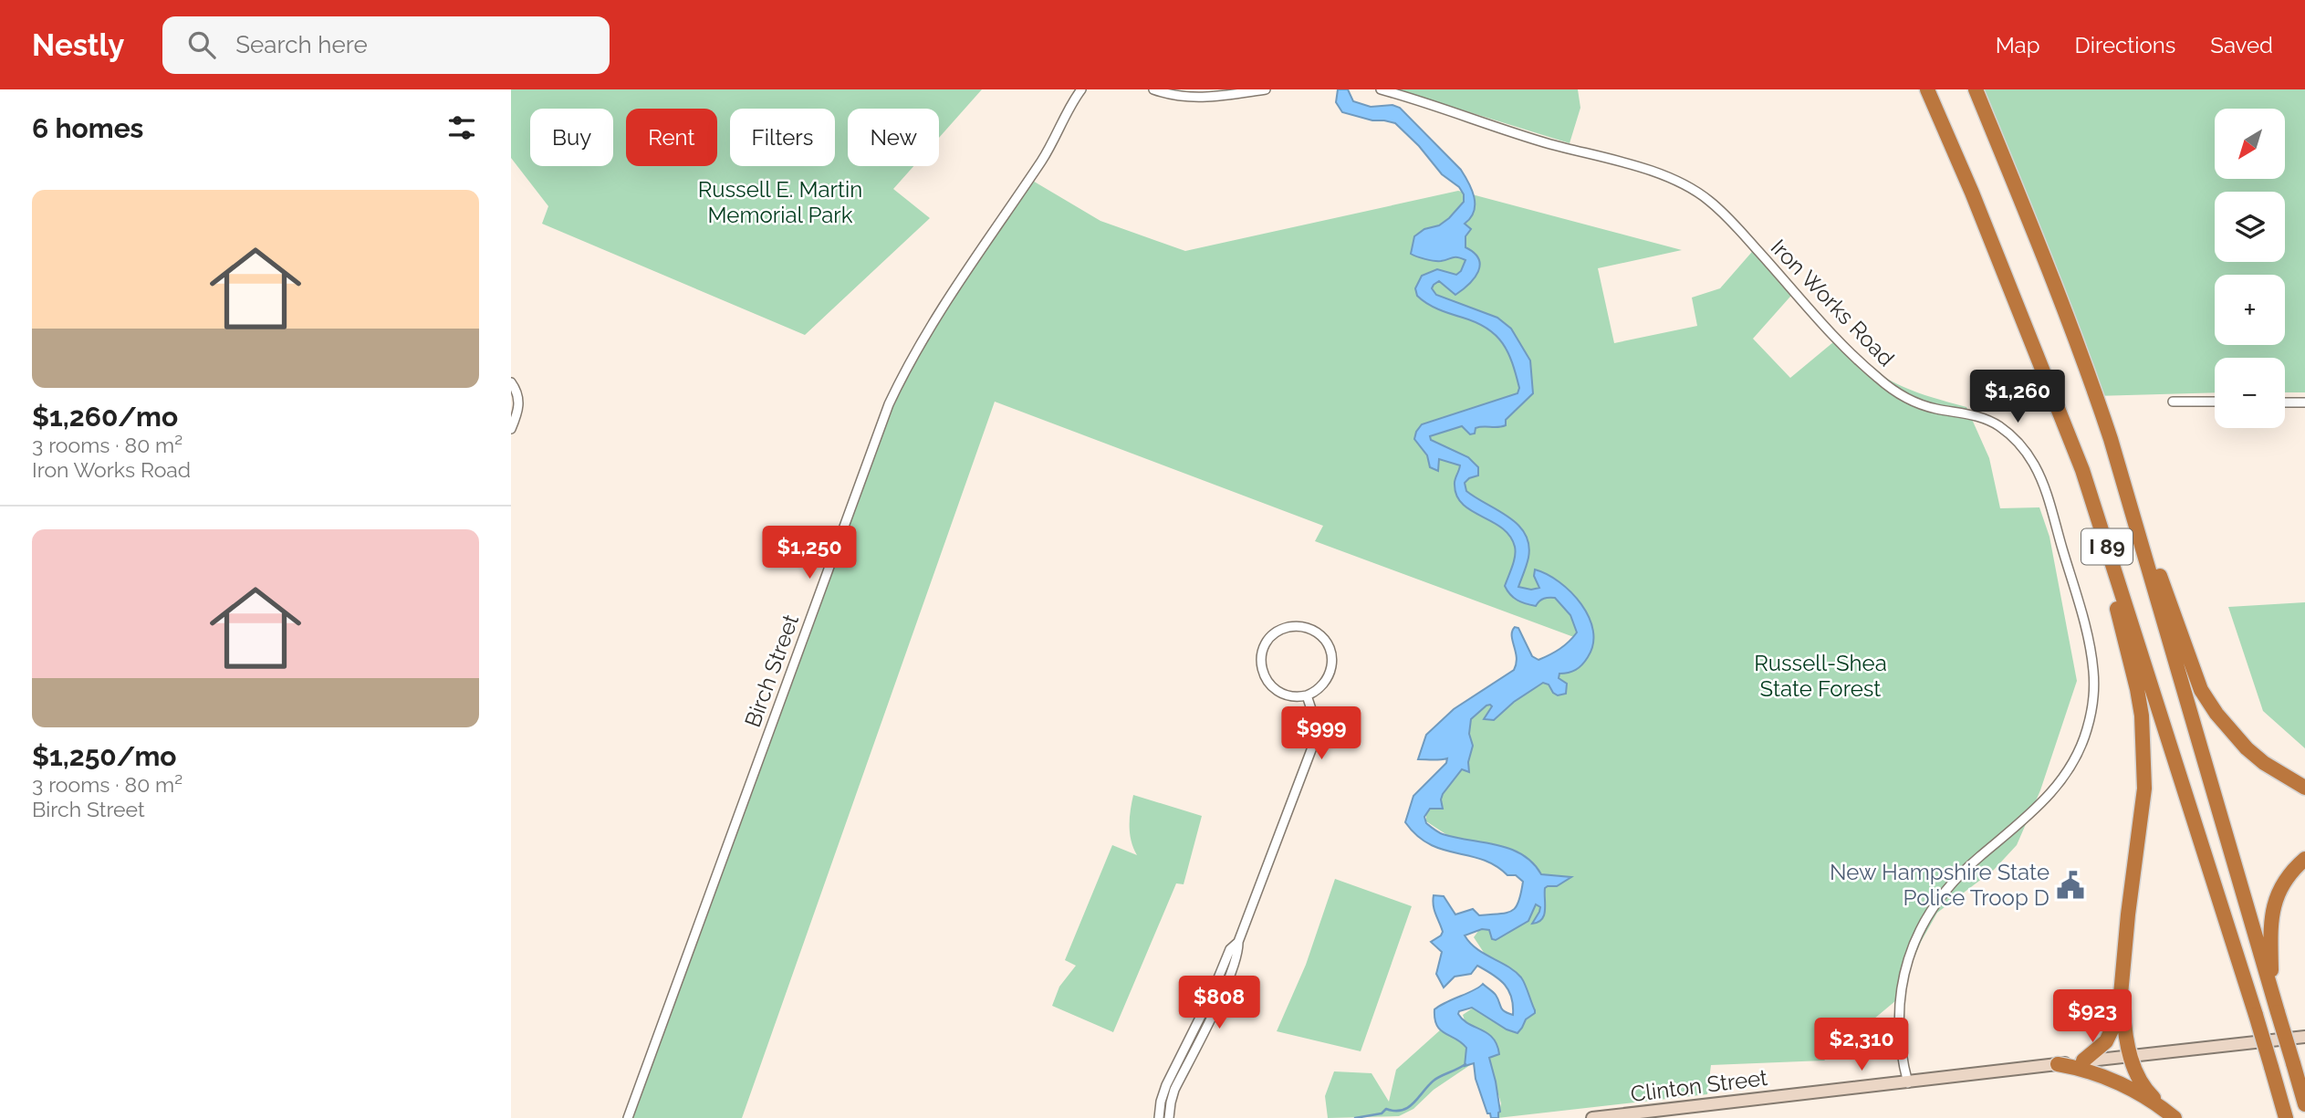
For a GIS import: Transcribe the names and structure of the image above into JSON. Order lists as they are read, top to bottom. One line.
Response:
{"streets":{"highway":["I 89"],"main road":["Clinton Street"],"street":["Iron Works Road","Birch Street"]},"crossings":[["Iron Works Road","Clinton Street"]],"parks":["Russell E. Martin Memorial Park","Russell-Shea State Forest"],"places":{"public building":["New Hampshire State Police Troop D"]},"north":"bottom left","page":{"header":"Nestly","search":"Search here","nav":["Map","Directions","Saved"],"heading":"6 homes","map_buttons":["+","−"],"chip":["Buy","Rent","Filters","New"],"list":[{"name":"$1,260/mo","note":"3 rooms · 80 m² · Iron Works Road"},{"name":"$1,250/mo","note":"3 rooms · 80 m² · Birch Street"}],"price":["$1,260","$1,250","$999","$808","$923","$2,310"]}}
